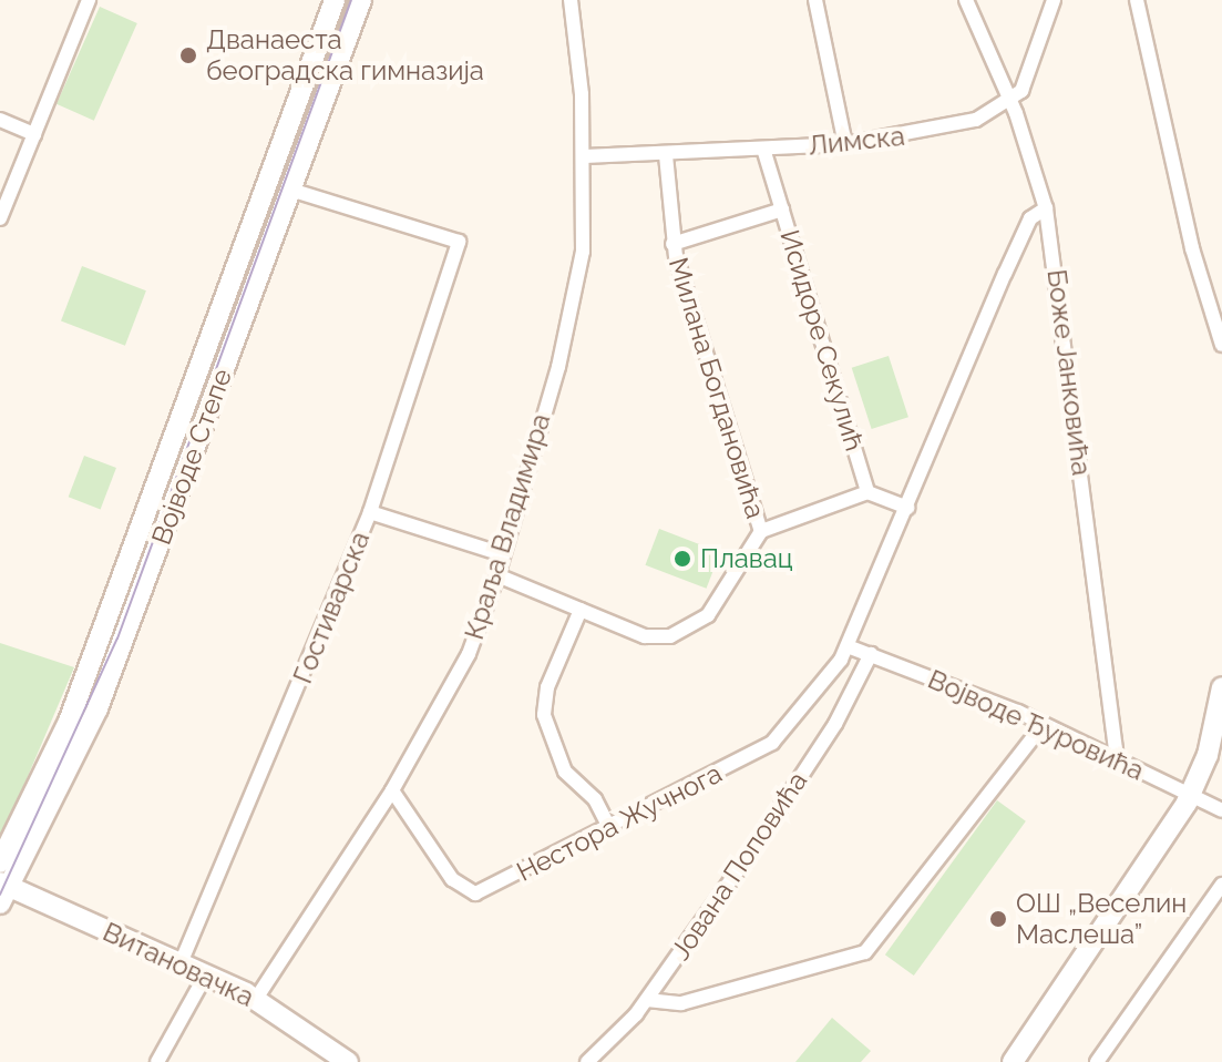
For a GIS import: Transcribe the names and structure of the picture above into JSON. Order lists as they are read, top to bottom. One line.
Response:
{"streets":{"main road":["Војводе Степе","Витановачка"],"street":["Лимска","Исидоре Секулић","Боже Јанковића","Милана Богдановића","Краља Владимира","Гостиварска","Војводе Ђуровића","Нестора Жучнога","Јована Поповића"]},"crossings":[["Лимска","Исидоре Секулић"],["Лимска","Боже Јанковића"],["Лимска","Милана Богдановића"],["Лимска","Краља Владимира"],["Исидоре Секулић","Милана Богдановића"],["Боже Јанковића","Војводе Ђуровића"],["Војводе Степе","Гостиварска"],["Војводе Степе","Витановачка"],["Краља Владимира","Нестора Жучнога"],["Краља Владимира","Витановачка"],["Гостиварска","Витановачка"],["Војводе Ђуровића","Нестора Жучнога"],["Војводе Ђуровића","Јована Поповића"]],"places":["Дванаеста београдска гимназија","Плавац","ОШ „Веселин Маслеша”"]}
